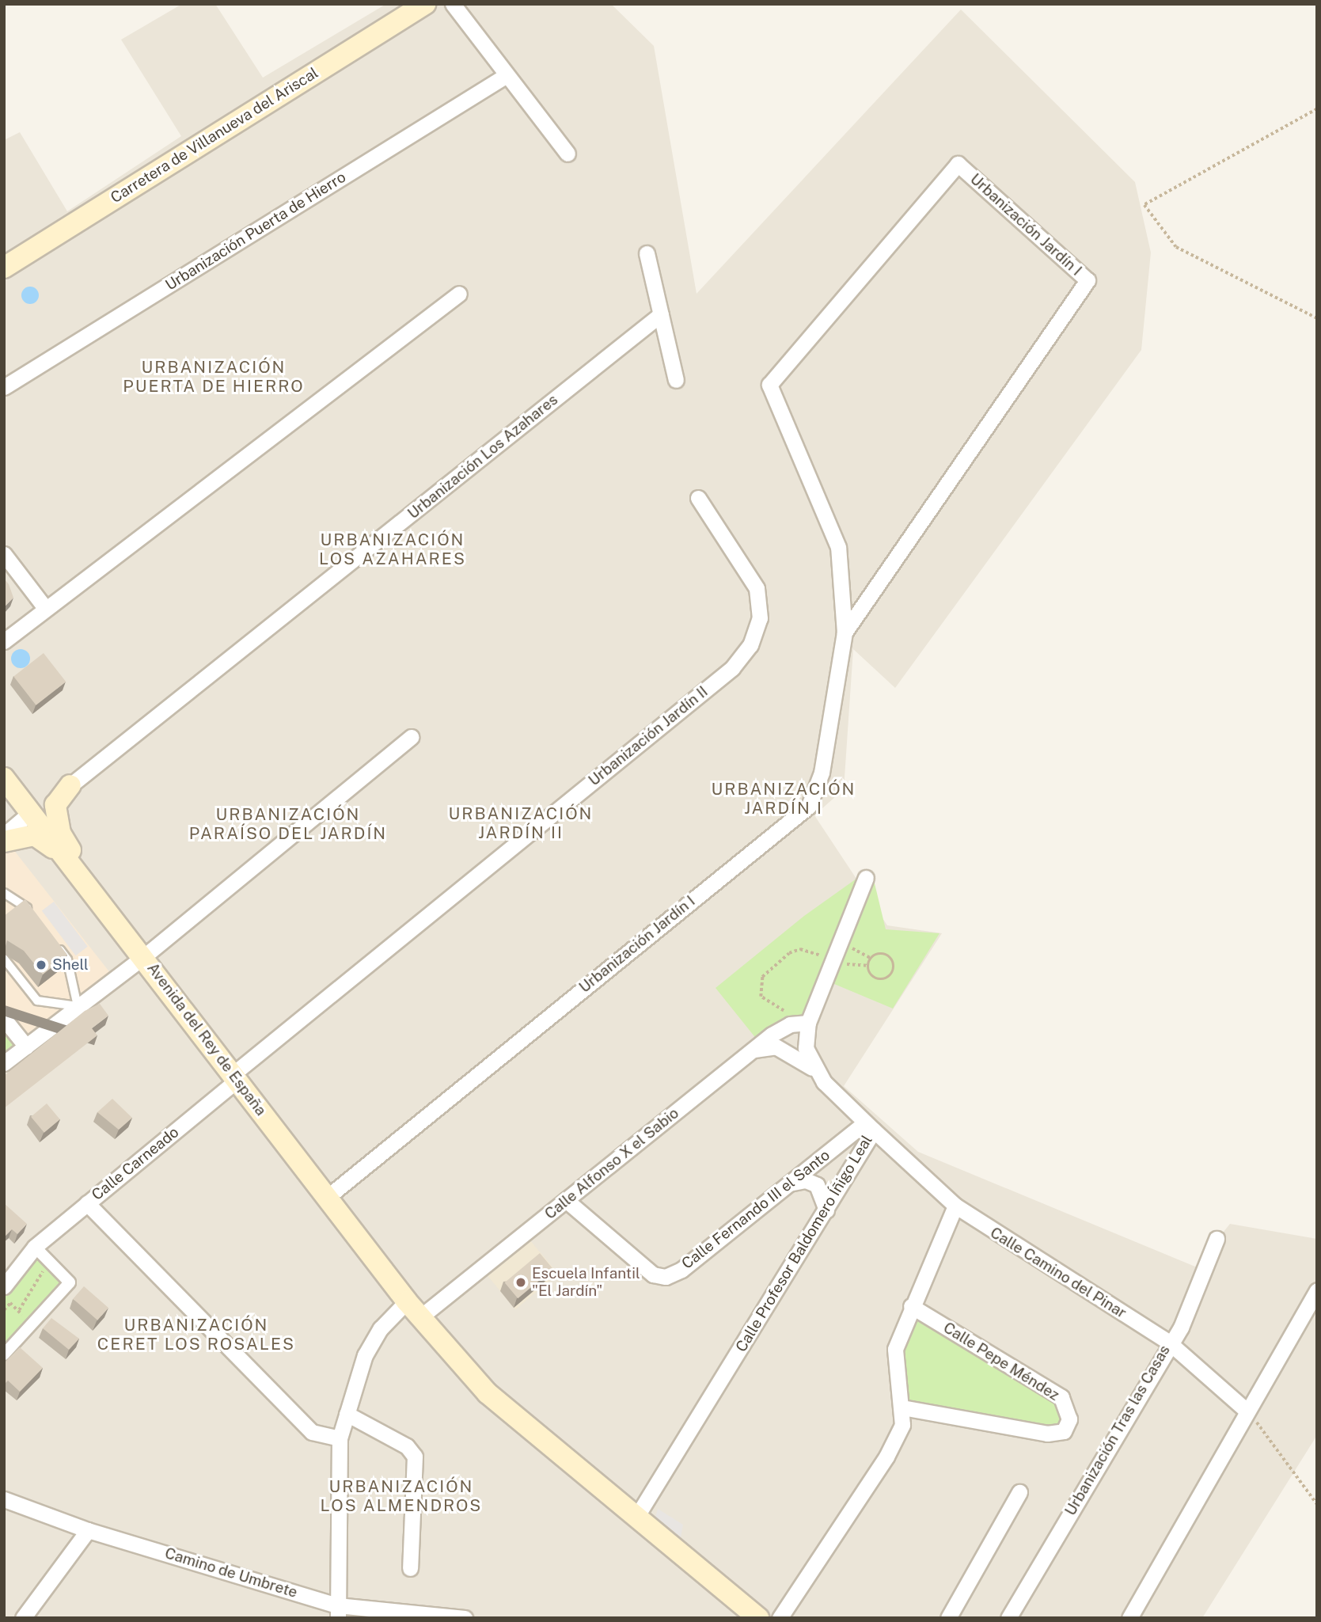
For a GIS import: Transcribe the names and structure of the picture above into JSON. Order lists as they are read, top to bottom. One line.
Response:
{"streets":{"main road":["Carretera de Villanueva del Ariscal","Avenida del Rey de España"],"street":["Urbanización Jardín I","Urbanización Puerta de Hierro","Urbanización Los Azahares","Urbanización Jardín II","Calle Carneado","Calle Alfonso X el Sabio","Calle Fernando III el Santo","Calle Profesor Baldomero Íñigo Leal","Calle Camino del Pinar","Calle Pepe Méndez","Urbanización Tras las Casas","Camino de Umbrete"]},"crossings":[["Urbanización Jardín I","Avenida del Rey de España"],["Urbanización Jardín II","Avenida del Rey de España"],["Urbanización Jardín II","Calle Carneado"],["Avenida del Rey de España","Calle Carneado"],["Avenida del Rey de España","Calle Alfonso X el Sabio"],["Avenida del Rey de España","Calle Profesor Baldomero Íñigo Leal"],["Calle Alfonso X el Sabio","Calle Fernando III el Santo"],["Calle Alfonso X el Sabio","Calle Profesor Baldomero Íñigo Leal"],["Calle Alfonso X el Sabio","Camino de Umbrete"],["Calle Fernando III el Santo","Calle Profesor Baldomero Íñigo Leal"],["Calle Fernando III el Santo","Calle Camino del Pinar"],["Calle Profesor Baldomero Íñigo Leal","Calle Camino del Pinar"],["Calle Camino del Pinar","Urbanización Tras las Casas"]],"districts":["URBANIZACIÓN PUERTA DE HIERRO","URBANIZACIÓN LOS AZAHARES","URBANIZACIÓN JARDÍN I","URBANIZACIÓN JARDÍN II","URBANIZACIÓN PARAÍSO DEL JARDÍN","URBANIZACIÓN CERET LOS ROSALES","URBANIZACIÓN LOS ALMENDROS"],"places":["Shell","Escuela Infantil \"El Jardín\""]}
